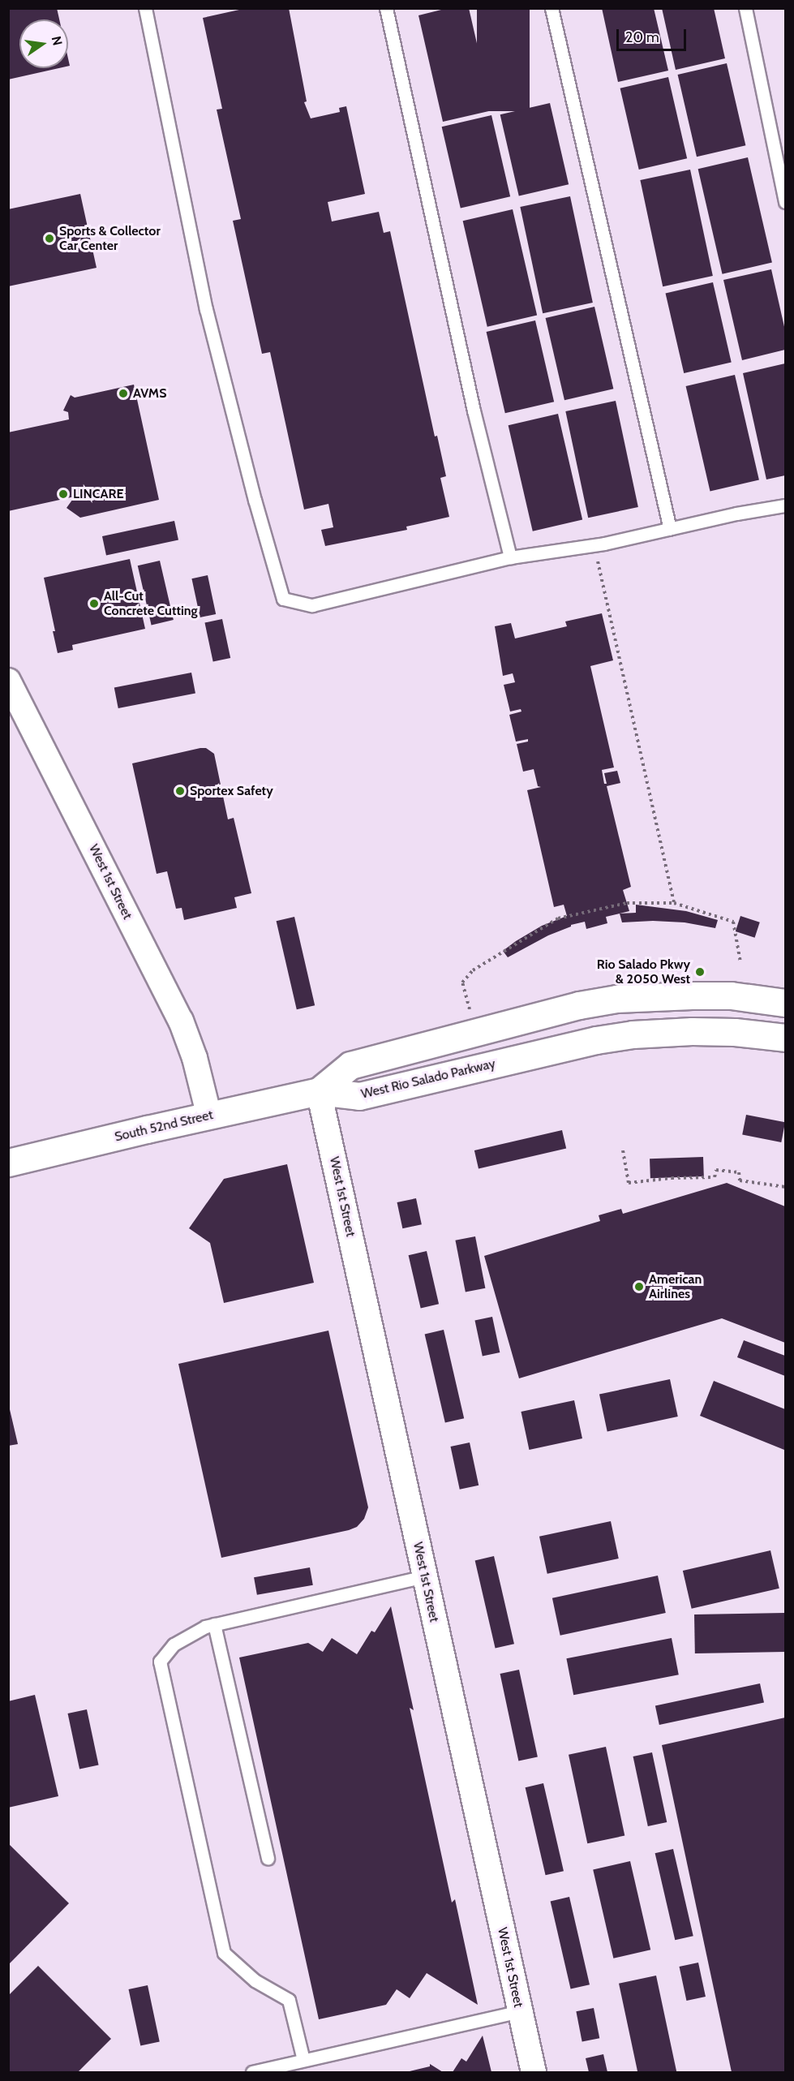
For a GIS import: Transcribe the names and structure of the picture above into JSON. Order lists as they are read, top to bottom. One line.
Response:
{"streets":{"main road":["West Rio Salado Parkway","South 52nd Street"],"street":["West 1st Street"]},"crossings":[["West 1st Street","West Rio Salado Parkway"],["West 1st Street","South 52nd Street"],["West Rio Salado Parkway","South 52nd Street"]],"places":["Sports & Collector Car Center","AVMS","LINCARE","All-Cut Concrete Cutting","Sportex Safety","Rio Salado Pkwy & 2050 West","American Airlines"],"scale_bar":"20 m","north":"right"}
